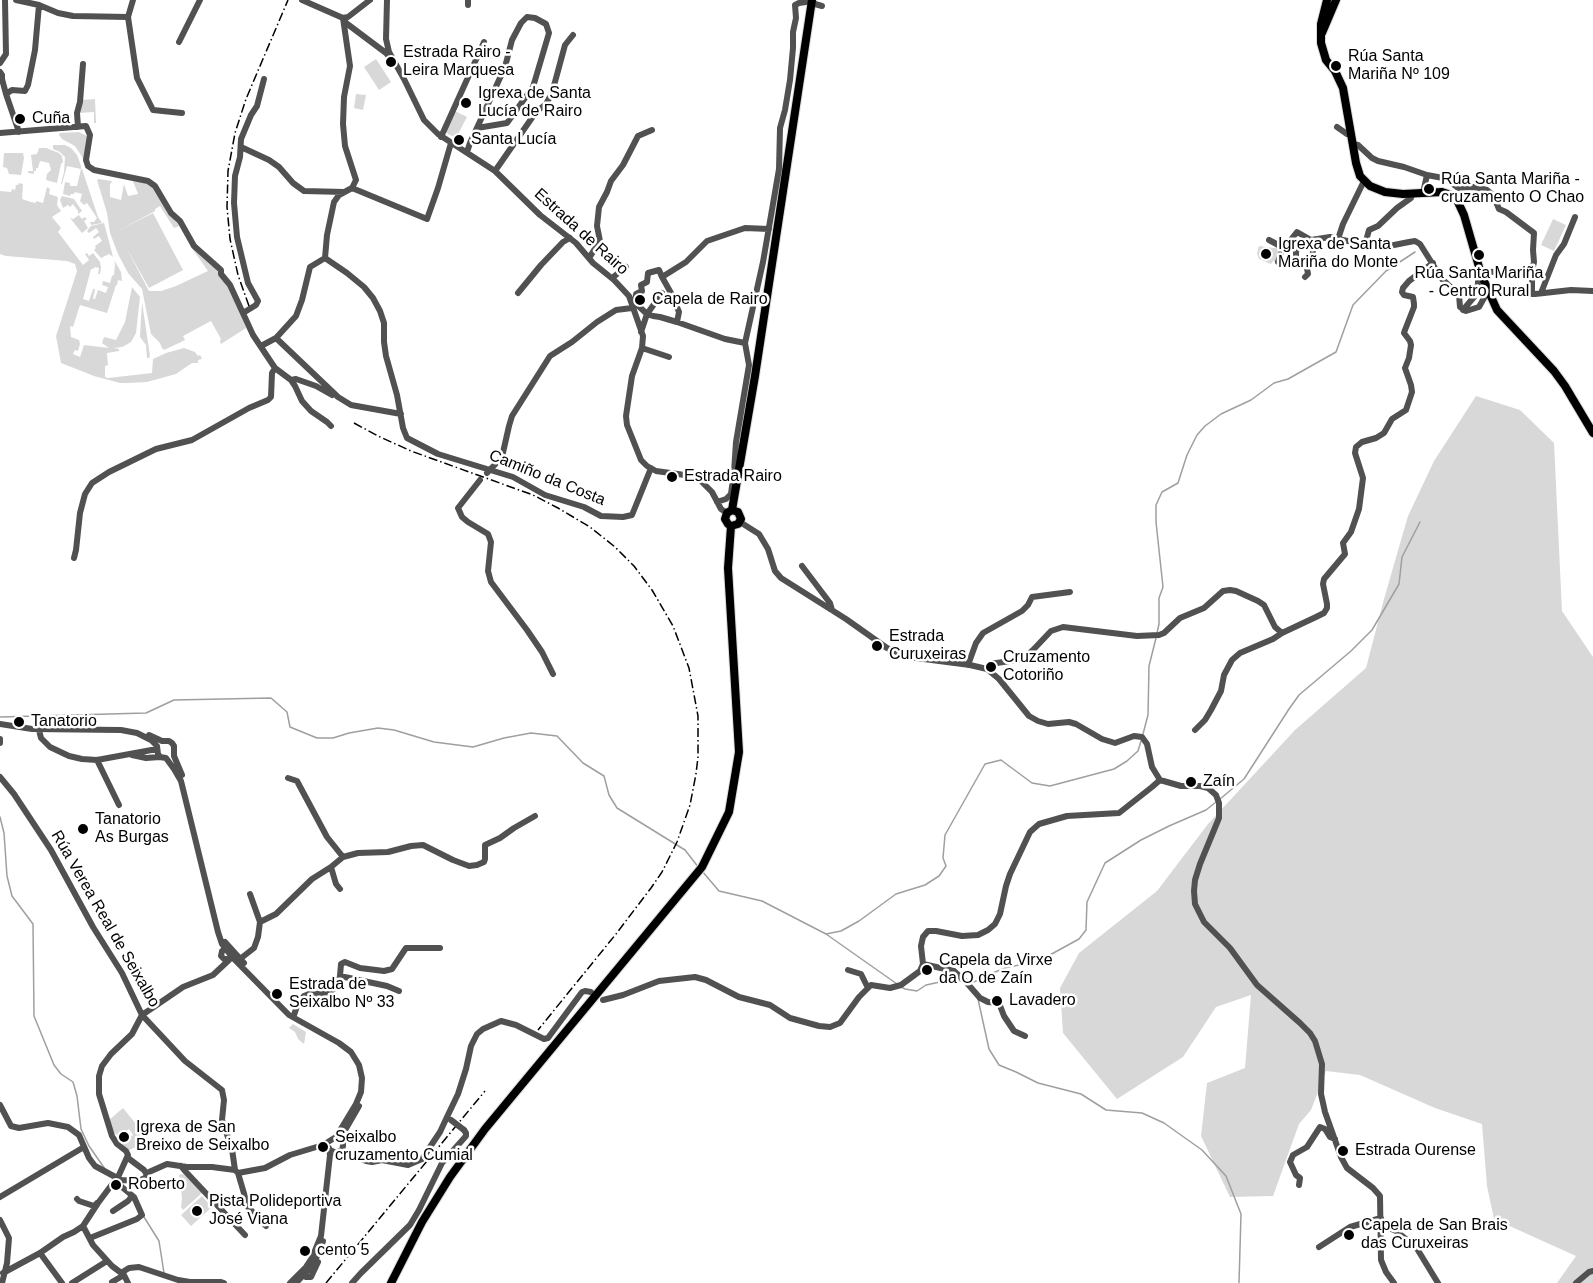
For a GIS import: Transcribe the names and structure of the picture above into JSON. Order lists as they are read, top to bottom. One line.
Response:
{"streets":{"street":["Estrada de Rairo","Camiño da Costa","Rúa Verea Real de Seixalbo"]},"crossings":[["Estrada de Rairo","Camiño da Costa"]],"places":["Estrada Rairo - Leira Marquesa","Rúa Santa Mariña Nº 109","Igrexa de Santa Lucía de Rairo","Cuña","Santa Lucía","Rúa Santa Mariña - cruzamento O Chao","Igrexa de Santa Mariña do Monte","Rúa Santa Mariña - Centro Rural","Capela de Rairo","Estrada Rairo","Estrada Curuxeiras","Cruzamento Cotoriño","Tanatorio","Zaín","Tanatorio As Burgas","Capela da Virxe da O de Zaín","Estrada de Seixalbo Nº 33","Lavadero","Igrexa de San Breixo de Seixalbo","Seixalbo cruzamento Cumial","Estrada Ourense","Roberto","Pista Polideportiva José Viana","Capela de San Brais das Curuxeiras","cento 5"]}
